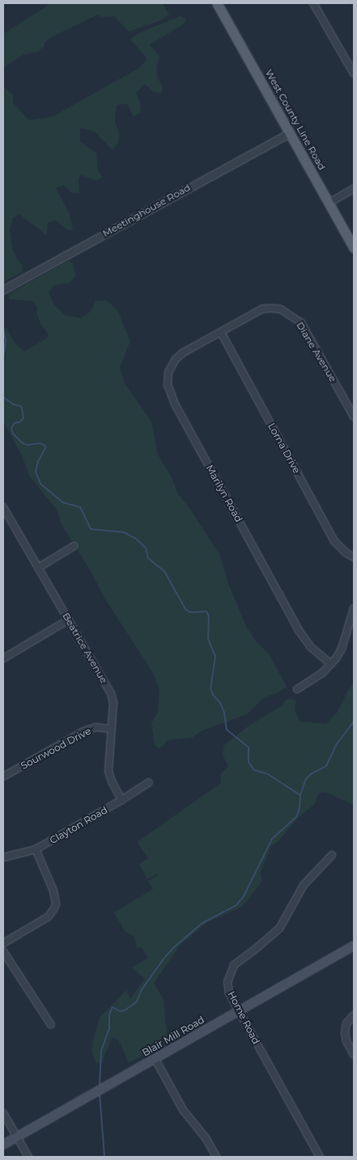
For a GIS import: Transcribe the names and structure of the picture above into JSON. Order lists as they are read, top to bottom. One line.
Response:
{"streets":{"main road":["West County Line Road","Blair Mill Road"],"street":["Meetinghouse Road","Diane Avenue","Lorna Drive","Marilyn Road","Beatrice Avenue","Sourwood Drive","Clayton Road","Home Road"]},"crossings":[["West County Line Road","Meetinghouse Road"],["Diane Avenue","Lorna Drive"],["Diane Avenue","Marilyn Road"],["Lorna Drive","Marilyn Road"],["Beatrice Avenue","Sourwood Drive"],["Beatrice Avenue","Clayton Road"],["Home Road","Blair Mill Road"]]}
